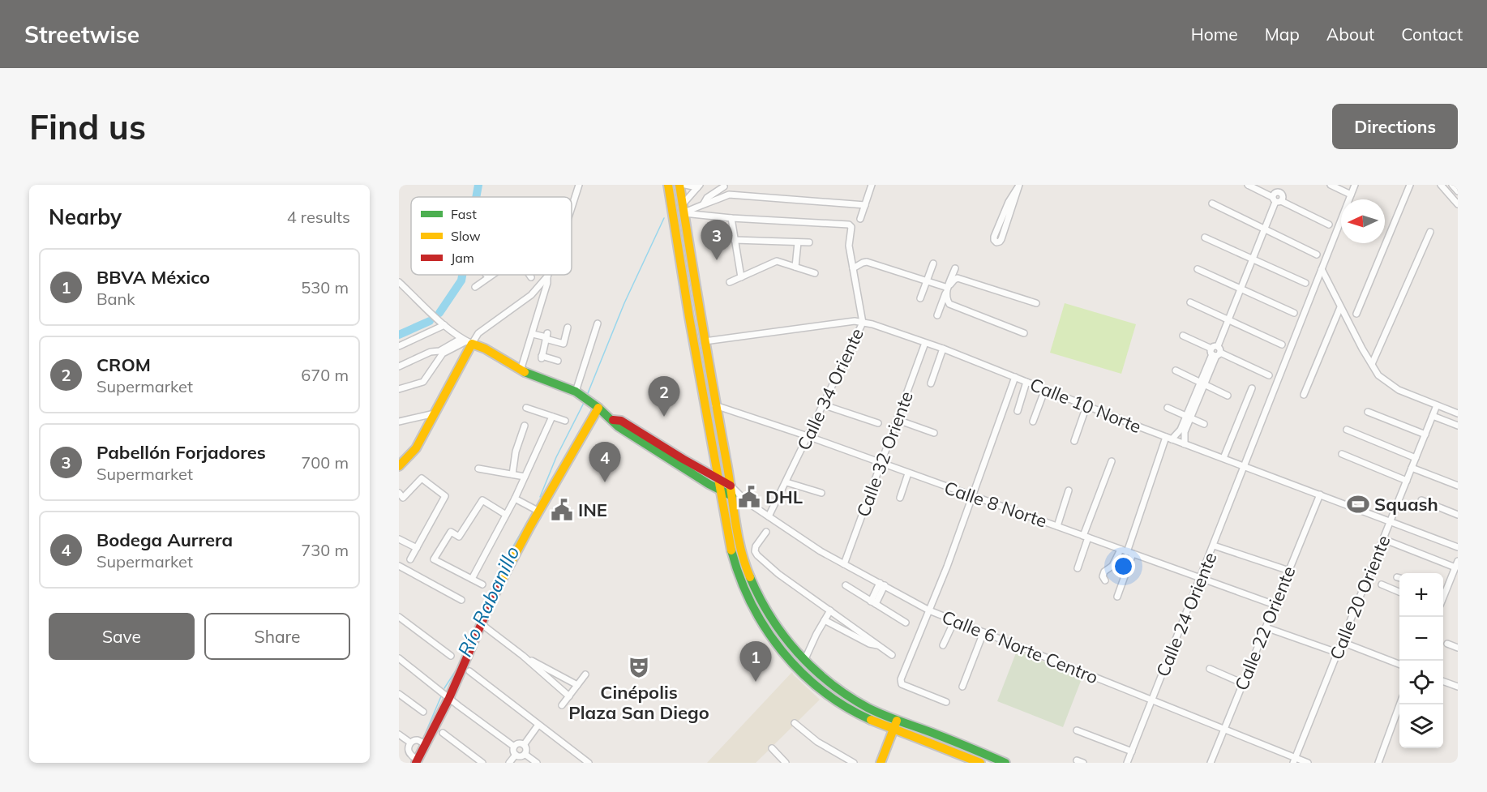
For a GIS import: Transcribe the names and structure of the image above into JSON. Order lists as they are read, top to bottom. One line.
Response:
{"streets":{"street":["Calle 34 Oriente","Calle 10 Norte","Calle 32 Oriente","Calle 8 Norte","Calle 20 Oriente","Calle 24 Oriente","Calle 22 Oriente","Calle 6 Norte Centro"]},"crossings":[["Calle 34 Oriente","Calle 10 Norte"],["Calle 34 Oriente","Calle 8 Norte"],["Calle 34 Oriente","Calle 6 Norte Centro"],["Calle 10 Norte","Calle 32 Oriente"],["Calle 10 Norte","Calle 20 Oriente"],["Calle 10 Norte","Calle 24 Oriente"],["Calle 10 Norte","Calle 22 Oriente"],["Calle 32 Oriente","Calle 8 Norte"],["Calle 32 Oriente","Calle 6 Norte Centro"],["Calle 8 Norte","Calle 24 Oriente"],["Calle 8 Norte","Calle 22 Oriente"],["Calle 20 Oriente","Calle 6 Norte Centro"],["Calle 24 Oriente","Calle 6 Norte Centro"],["Calle 22 Oriente","Calle 6 Norte Centro"]],"water":["Río Rabanillo"],"places":{"public building":["DHL","INE"],"sports":["Squash"],"theatre":["Cinépolis Plaza San Diego"]},"legend":["Fast","Slow","Jam"],"north":"left","page":{"header":"Streetwise","nav":["Home","Map","About","Contact"],"buttons":["Directions",["Save","Share"]],"title":"Find us","heading":["Nearby","4 results"],"pins":["3","2","4","1"],"list":[{"mark":"1","name":"BBVA México","note":"Bank","value":"530 m"},{"mark":"2","name":"CROM","note":"Supermarket","value":"670 m"},{"mark":"3","name":"Pabellón Forjadores","note":"Supermarket","value":"700 m"},{"mark":"4","name":"Bodega Aurrera","note":"Supermarket","value":"730 m"}],"map_buttons":["+","−"]}}
